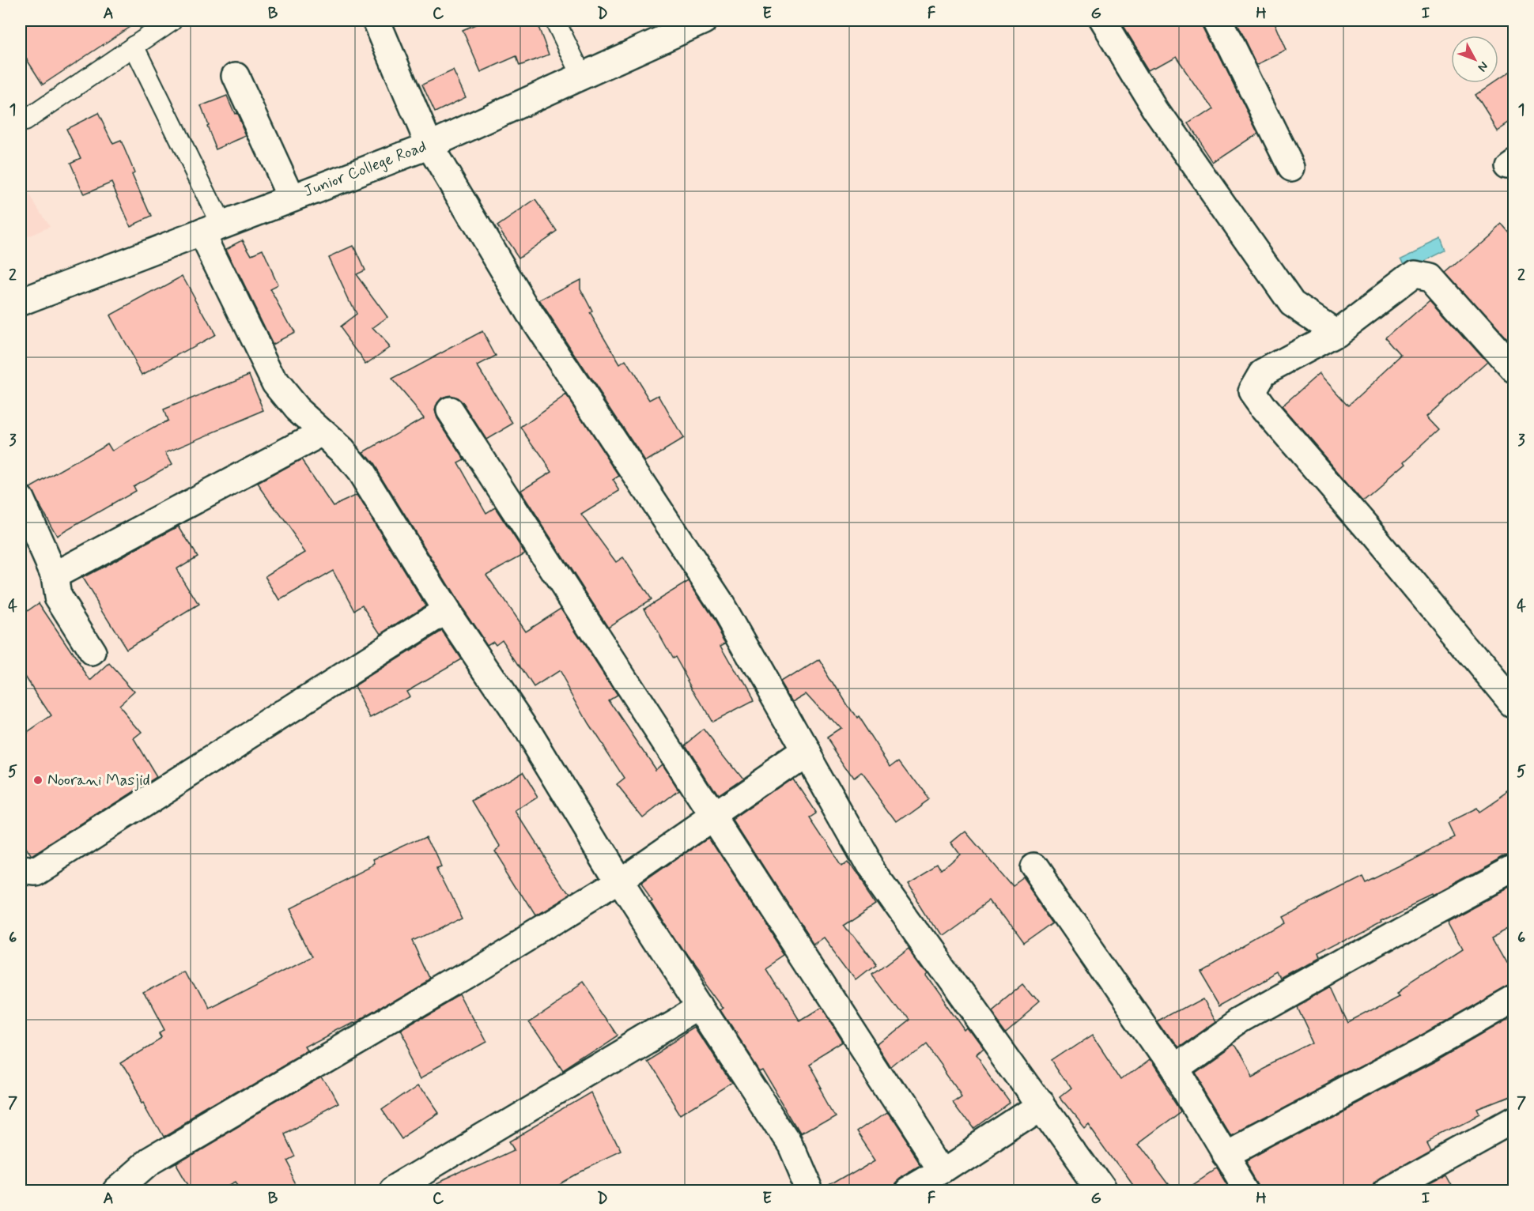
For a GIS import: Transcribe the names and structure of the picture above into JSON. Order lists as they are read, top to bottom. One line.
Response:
{"streets":{"street":["Junior College Road"]},"places":["Noorani Masjid"],"north":"bottom right","grid":{"columns":["A","B","C","D","E","F","G","H","I"],"rows":["1","2","3","4","5","6","7"]}}
